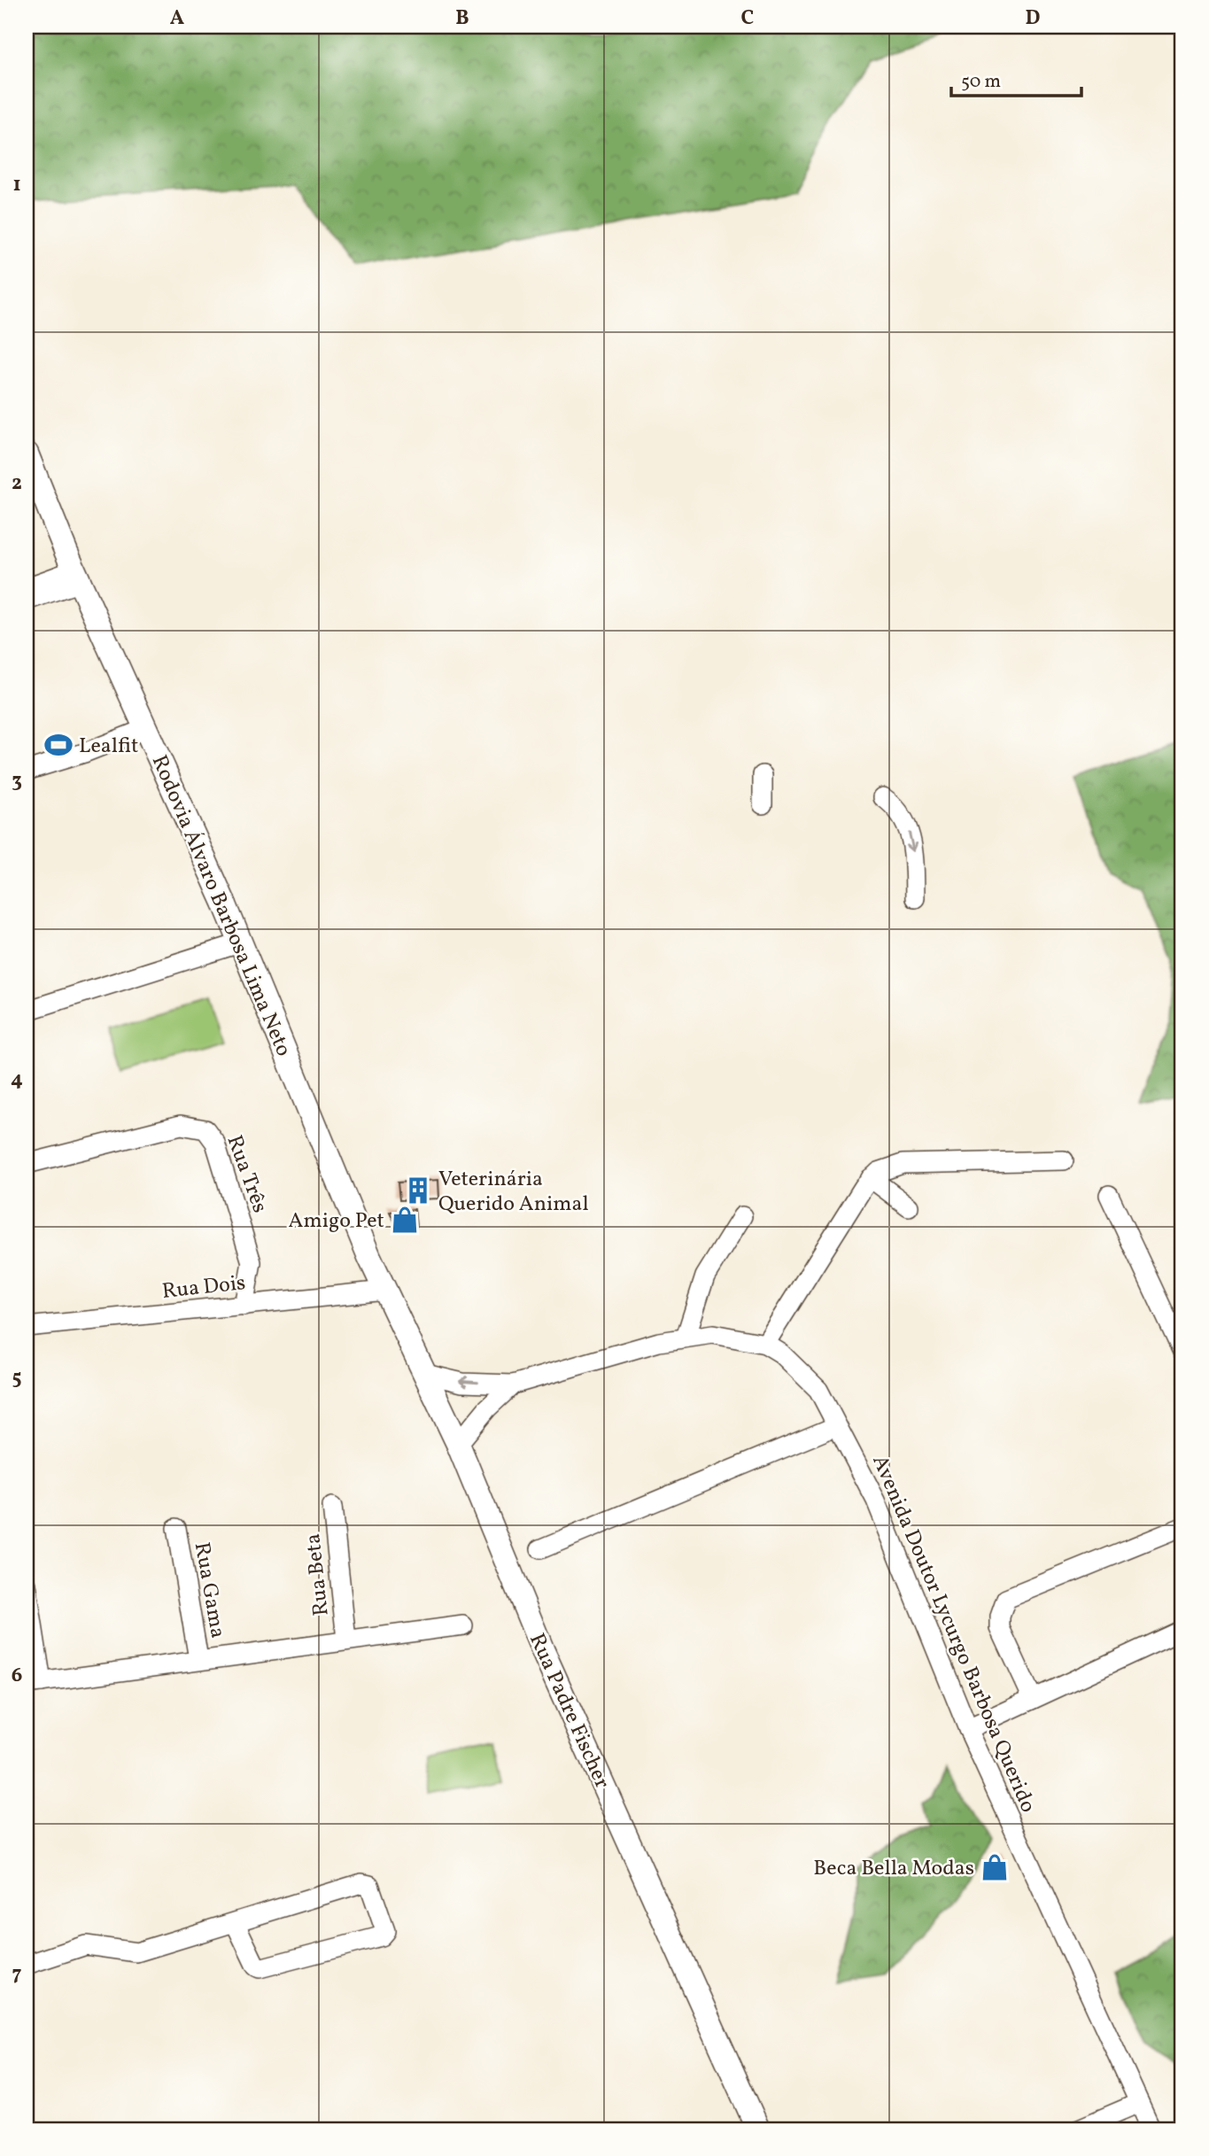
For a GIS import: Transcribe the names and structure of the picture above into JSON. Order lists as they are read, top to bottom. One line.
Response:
{"streets":{"main road":["Rodovia Álvaro Barbosa Lima Neto","Rua Padre Fischer"],"street":["Rua Três","Rua Dois","Rua Beta","Rua Gama","Avenida Doutor Lycurgo Barbosa Querido"]},"crossings":[["Rodovia Álvaro Barbosa Lima Neto","Rua Dois"],["Rodovia Álvaro Barbosa Lima Neto","Rua Padre Fischer"],["Rua Três","Rua Dois"],["Rua Dois","Rua Padre Fischer"]],"places":{"sports":["Lealfit"],"building":["Veterinária Querido Animal"],"shop":["Amigo Pet","Beca Bella Modas"]},"scale_bar":"50 m","grid":{"columns":["A","B","C","D"],"rows":["1","2","3","4","5","6","7"]}}
